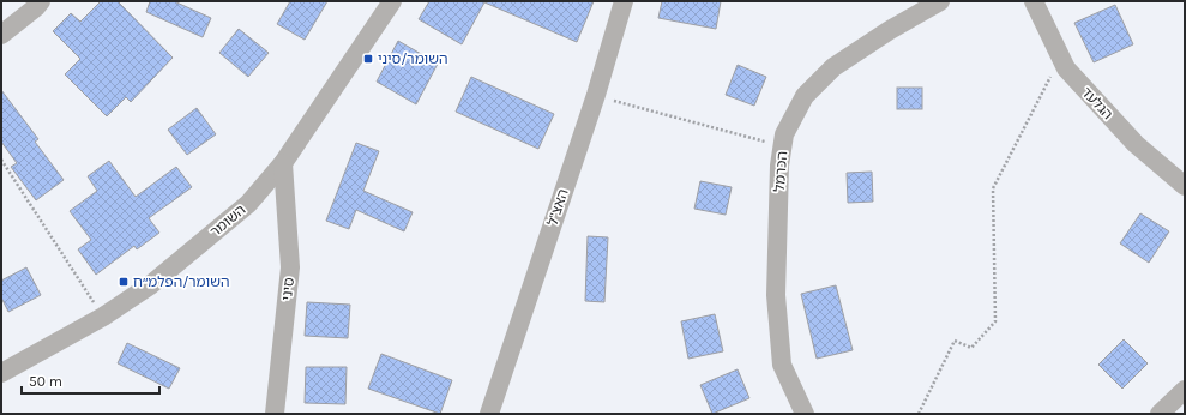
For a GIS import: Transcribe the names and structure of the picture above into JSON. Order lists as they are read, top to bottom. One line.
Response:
{"streets":{"street":["הגלעד","הכרמל","האצ\"ל","השומר","סיני"]},"crossings":[["השומר","סיני"]],"places":{"transit":["השומר/סיני","השומר/הפלמ״ח"]},"scale_bar":"50 m"}
